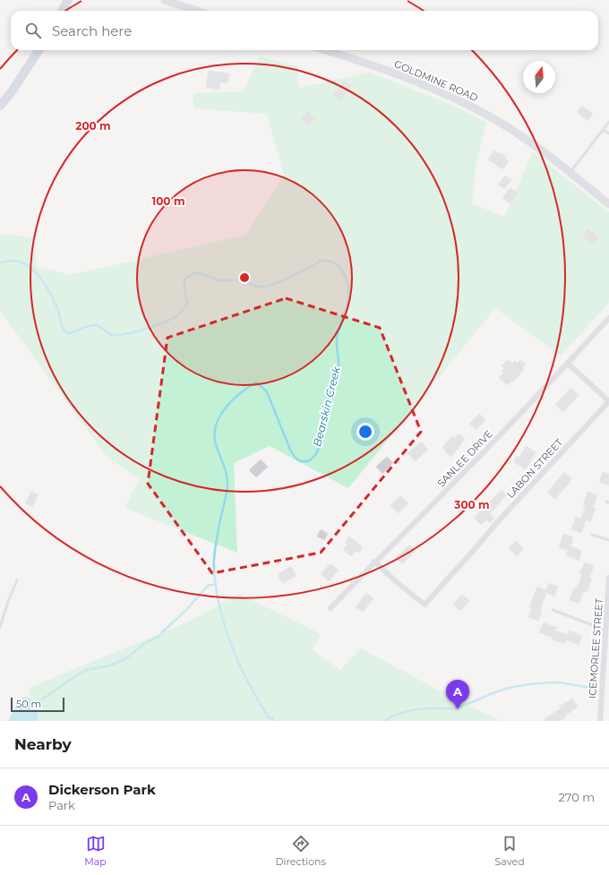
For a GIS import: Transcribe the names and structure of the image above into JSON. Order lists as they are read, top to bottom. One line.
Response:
{"streets":{"main road":["GOLDMINE ROAD"],"street":["SANLEE DRIVE","LABON STREET","ICEMORLEE STREET"]},"crossings":[["SANLEE DRIVE","LABON STREET"]],"water":["Bearskin Creek"],"scale_bar":"50 m","north":"top","page":{"search":"Search here","pins":"A","scale":"50 m","heading":"Nearby","list":[{"mark":"A","name":"Dickerson Park","note":"Park","value":"270 m"}],"nav":["Map","Directions","Saved"]},"rings":["200 m","100 m","300 m"]}
